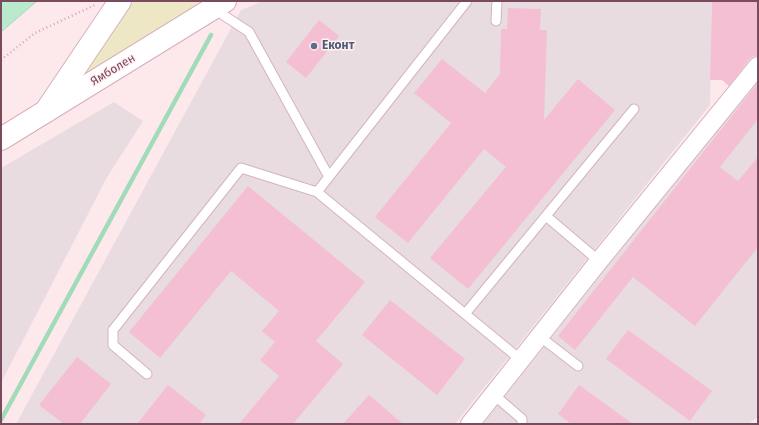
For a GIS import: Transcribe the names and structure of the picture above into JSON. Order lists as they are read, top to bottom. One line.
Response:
{"streets":{"main road":["Ямболен"]},"places":["Еконт"]}
